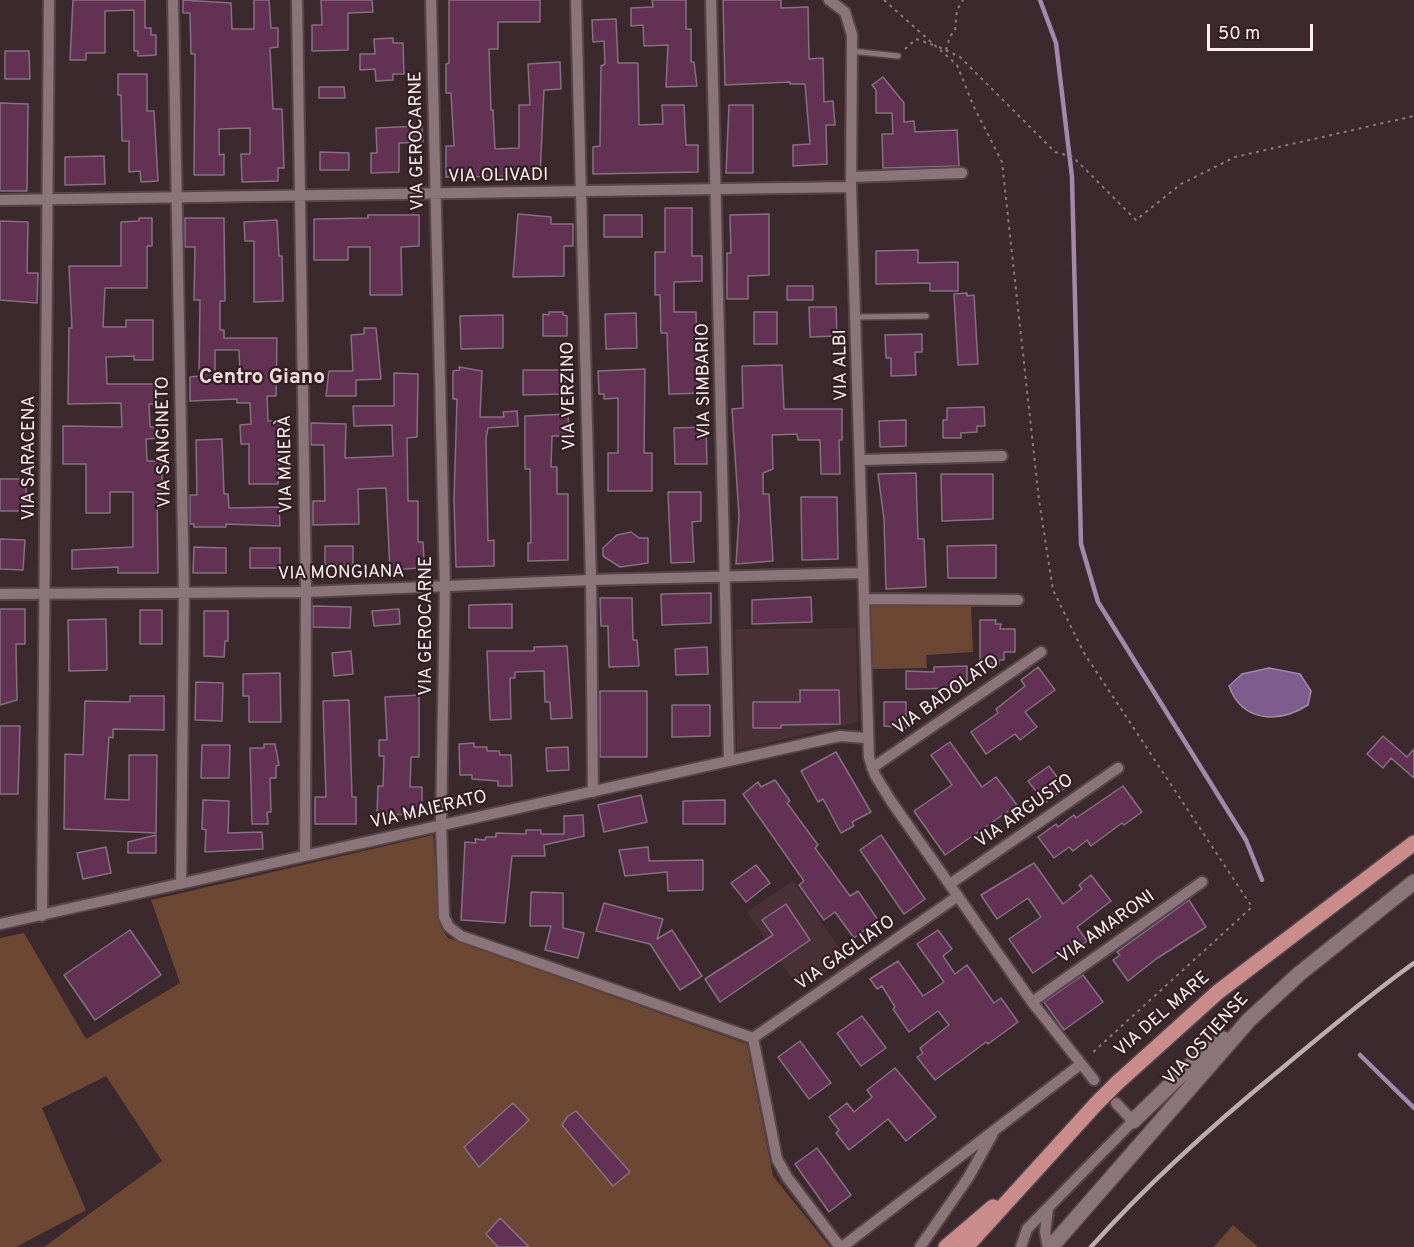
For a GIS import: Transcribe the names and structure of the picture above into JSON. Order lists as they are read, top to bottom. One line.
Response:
{"streets":{"main road":["VIA DEL MARE","VIA OSTIENSE"],"street":["VIA GEROCARNE","VIA OLIVADI","VIA ALBI","VIA SIMBARIO","VIA VERZINO","VIA SANGINETO","VIA SARACENA","VIA MAIERÀ","VIA MONGIANA","VIA BADOLATO","VIA MAIERATO","VIA ARGUSTO","VIA AMARONI","VIA GAGLIATO"]},"crossings":[["VIA GEROCARNE","VIA OLIVADI"],["VIA GEROCARNE","VIA MONGIANA"],["VIA GEROCARNE","VIA MAIERATO"],["VIA GEROCARNE","VIA GAGLIATO"],["VIA OLIVADI","VIA ALBI"],["VIA OLIVADI","VIA SIMBARIO"],["VIA OLIVADI","VIA VERZINO"],["VIA OLIVADI","VIA SANGINETO"],["VIA OLIVADI","VIA SARACENA"],["VIA OLIVADI","VIA MAIERÀ"],["VIA ALBI","VIA MONGIANA"],["VIA ALBI","VIA BADOLATO"],["VIA ALBI","VIA MAIERATO"],["VIA ALBI","VIA ARGUSTO"],["VIA ALBI","VIA AMARONI"],["VIA ALBI","VIA GAGLIATO"],["VIA SIMBARIO","VIA MONGIANA"],["VIA SIMBARIO","VIA MAIERATO"],["VIA VERZINO","VIA MONGIANA"],["VIA VERZINO","VIA MAIERATO"],["VIA SANGINETO","VIA MONGIANA"],["VIA SANGINETO","VIA MAIERATO"],["VIA SARACENA","VIA MONGIANA"],["VIA SARACENA","VIA MAIERATO"],["VIA MAIERÀ","VIA MONGIANA"],["VIA MAIERÀ","VIA MAIERATO"]],"districts":["Centro Giano"],"scale_bar":"50 m"}
